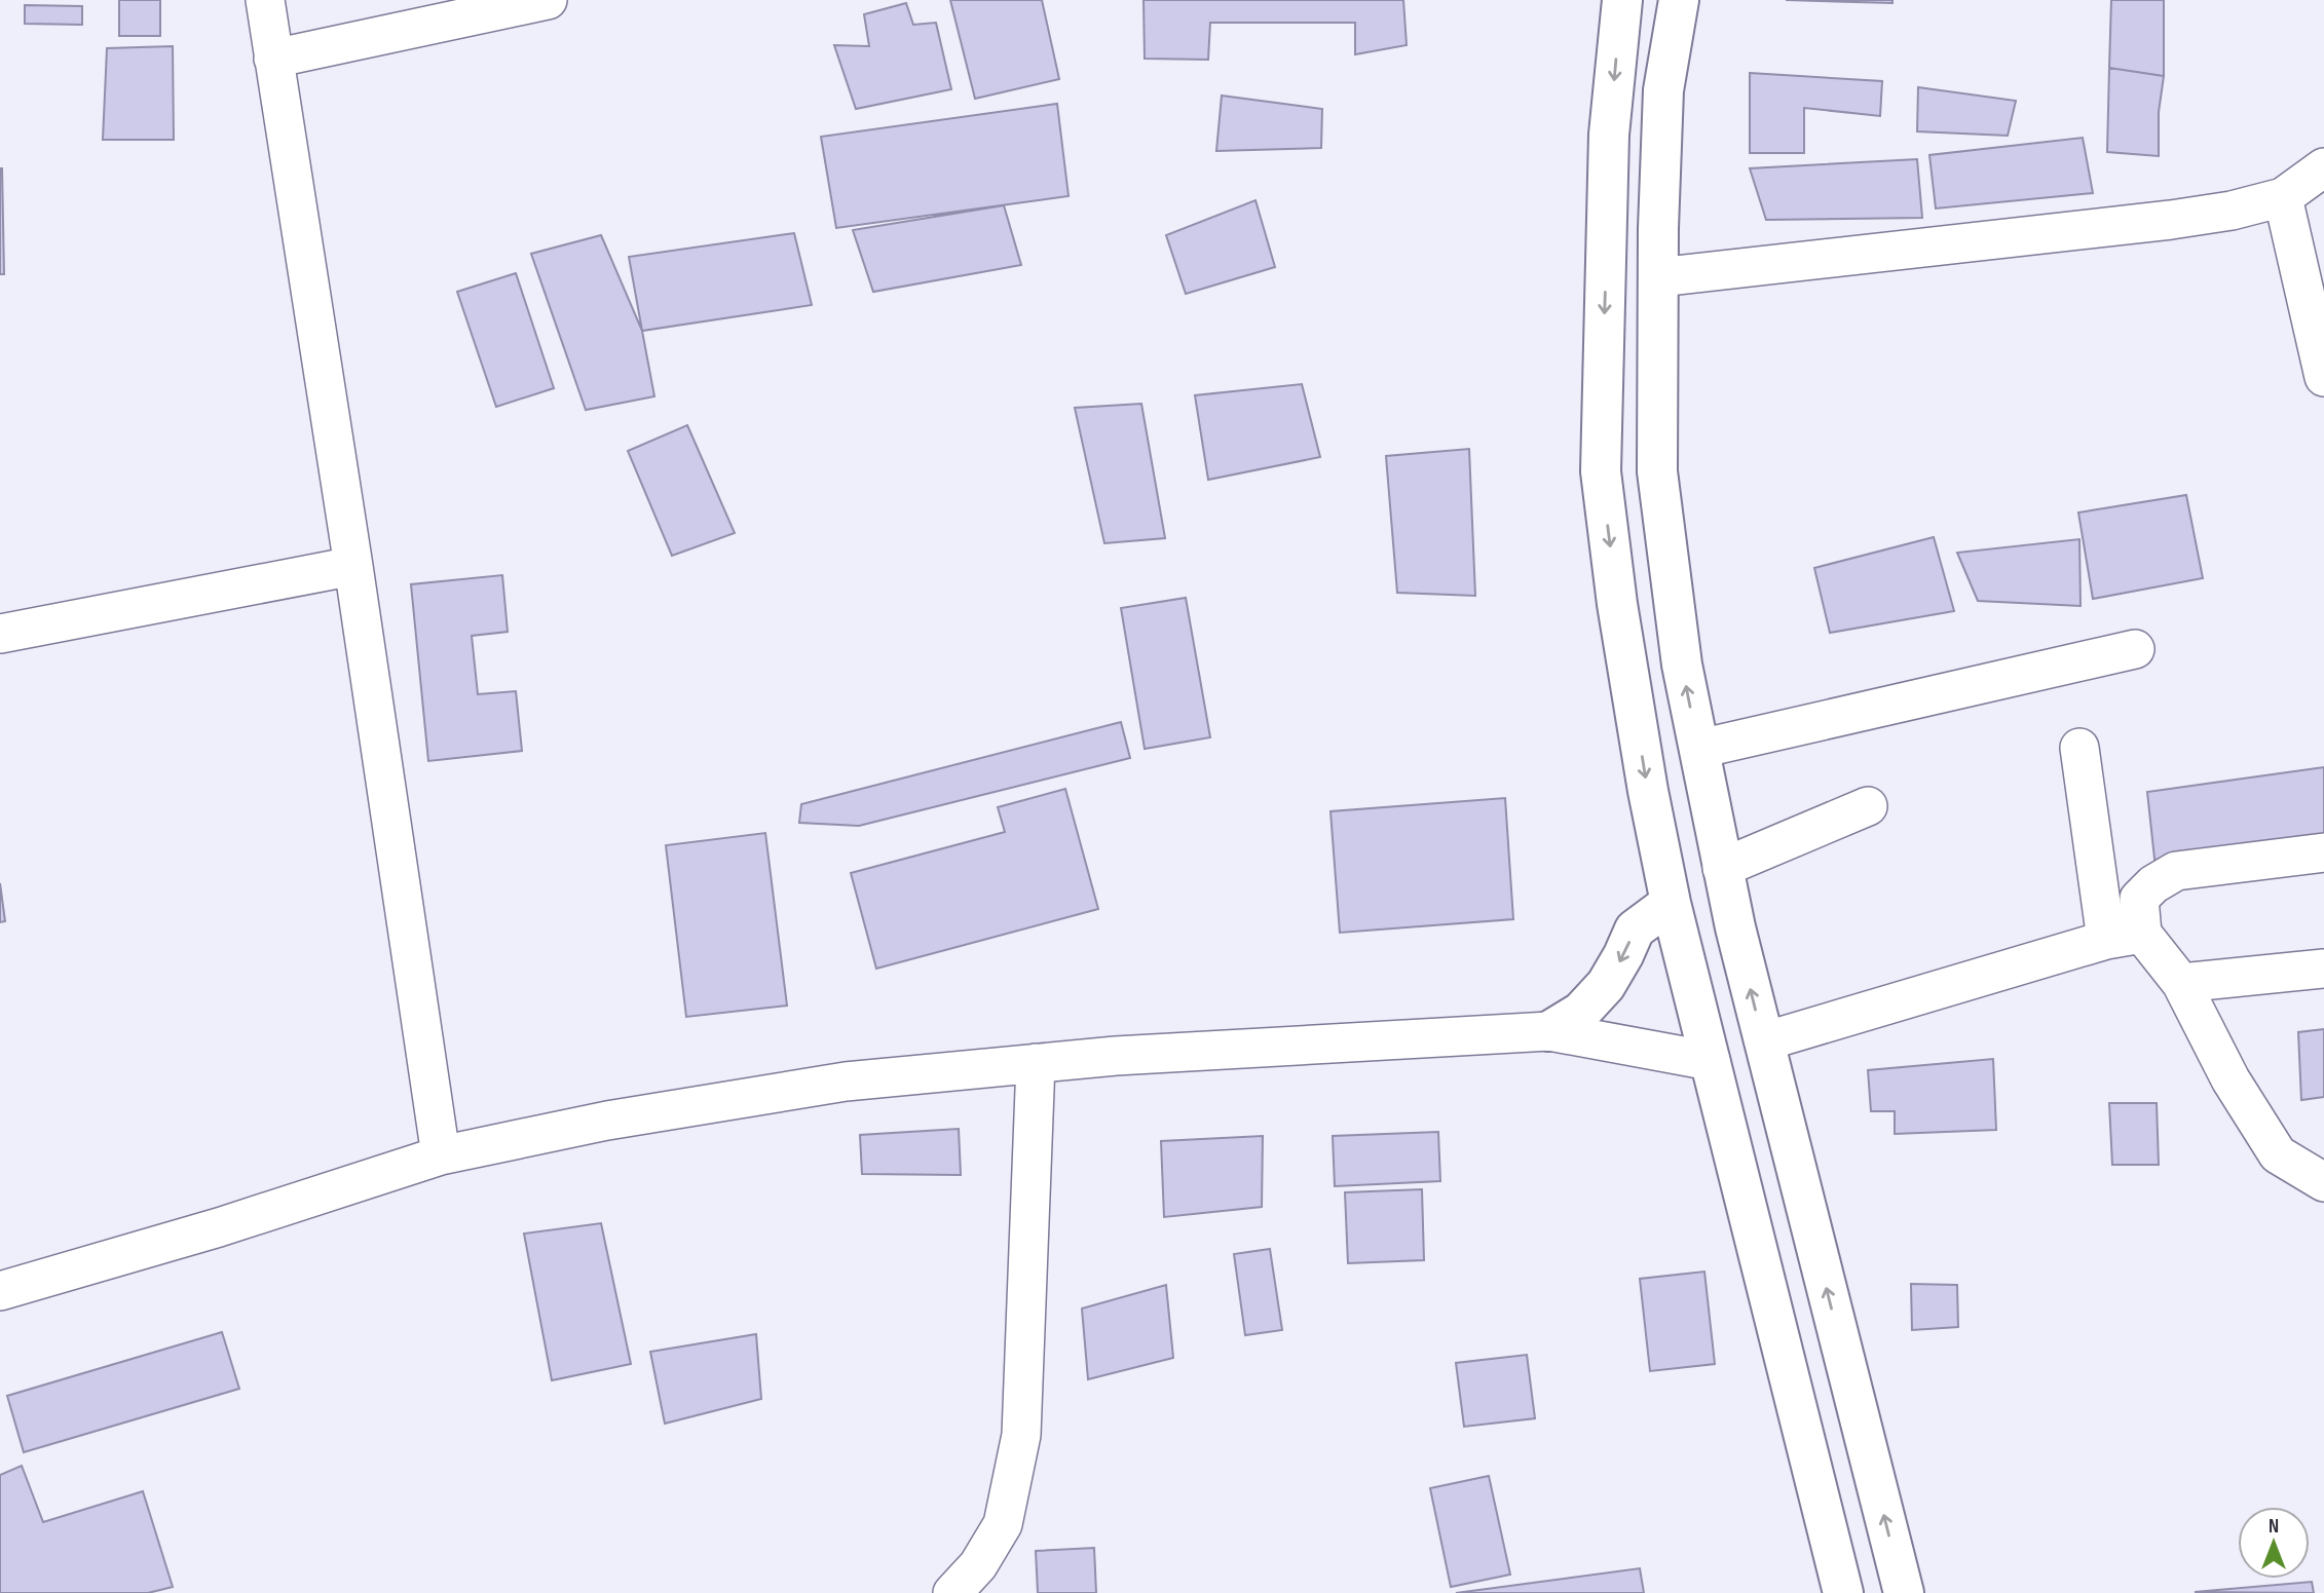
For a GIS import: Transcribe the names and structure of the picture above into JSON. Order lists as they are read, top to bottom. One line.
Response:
{"north":"top"}
